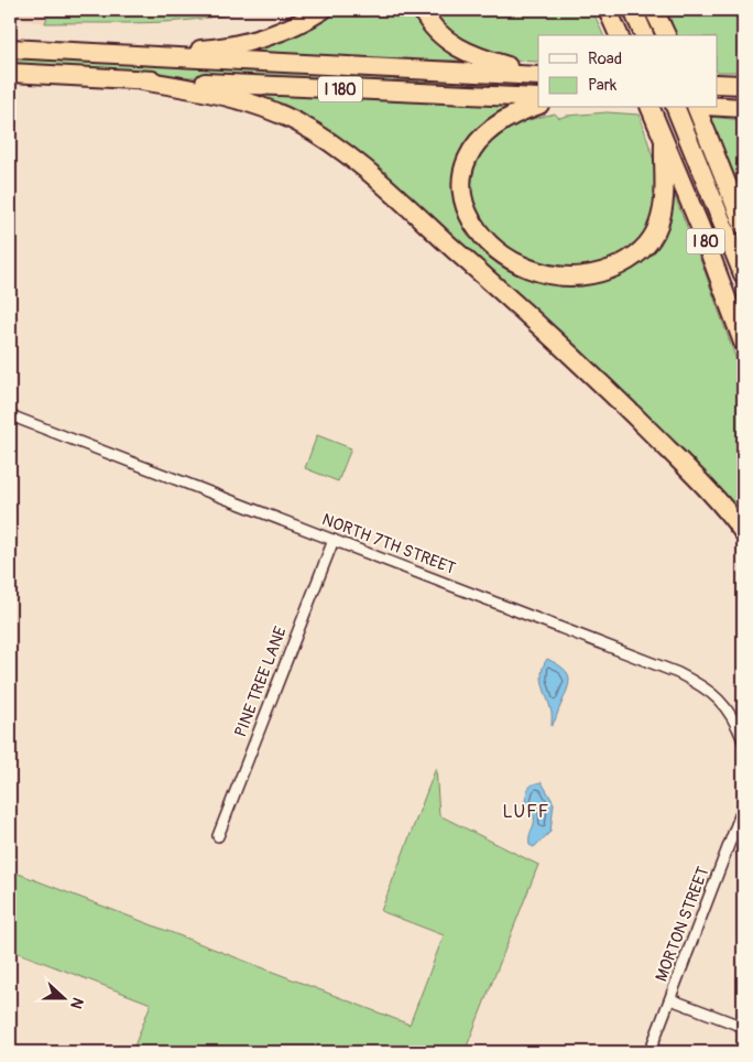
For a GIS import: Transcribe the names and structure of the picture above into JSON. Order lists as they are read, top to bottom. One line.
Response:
{"streets":{"highway":["I 180","I 80"],"street":["NORTH 7TH STREET","PINE TREE LANE","MORTON STREET"]},"crossings":[["NORTH 7TH STREET","PINE TREE LANE"]],"districts":["LUFF"],"legend":["Road","Park"],"north":"right"}
